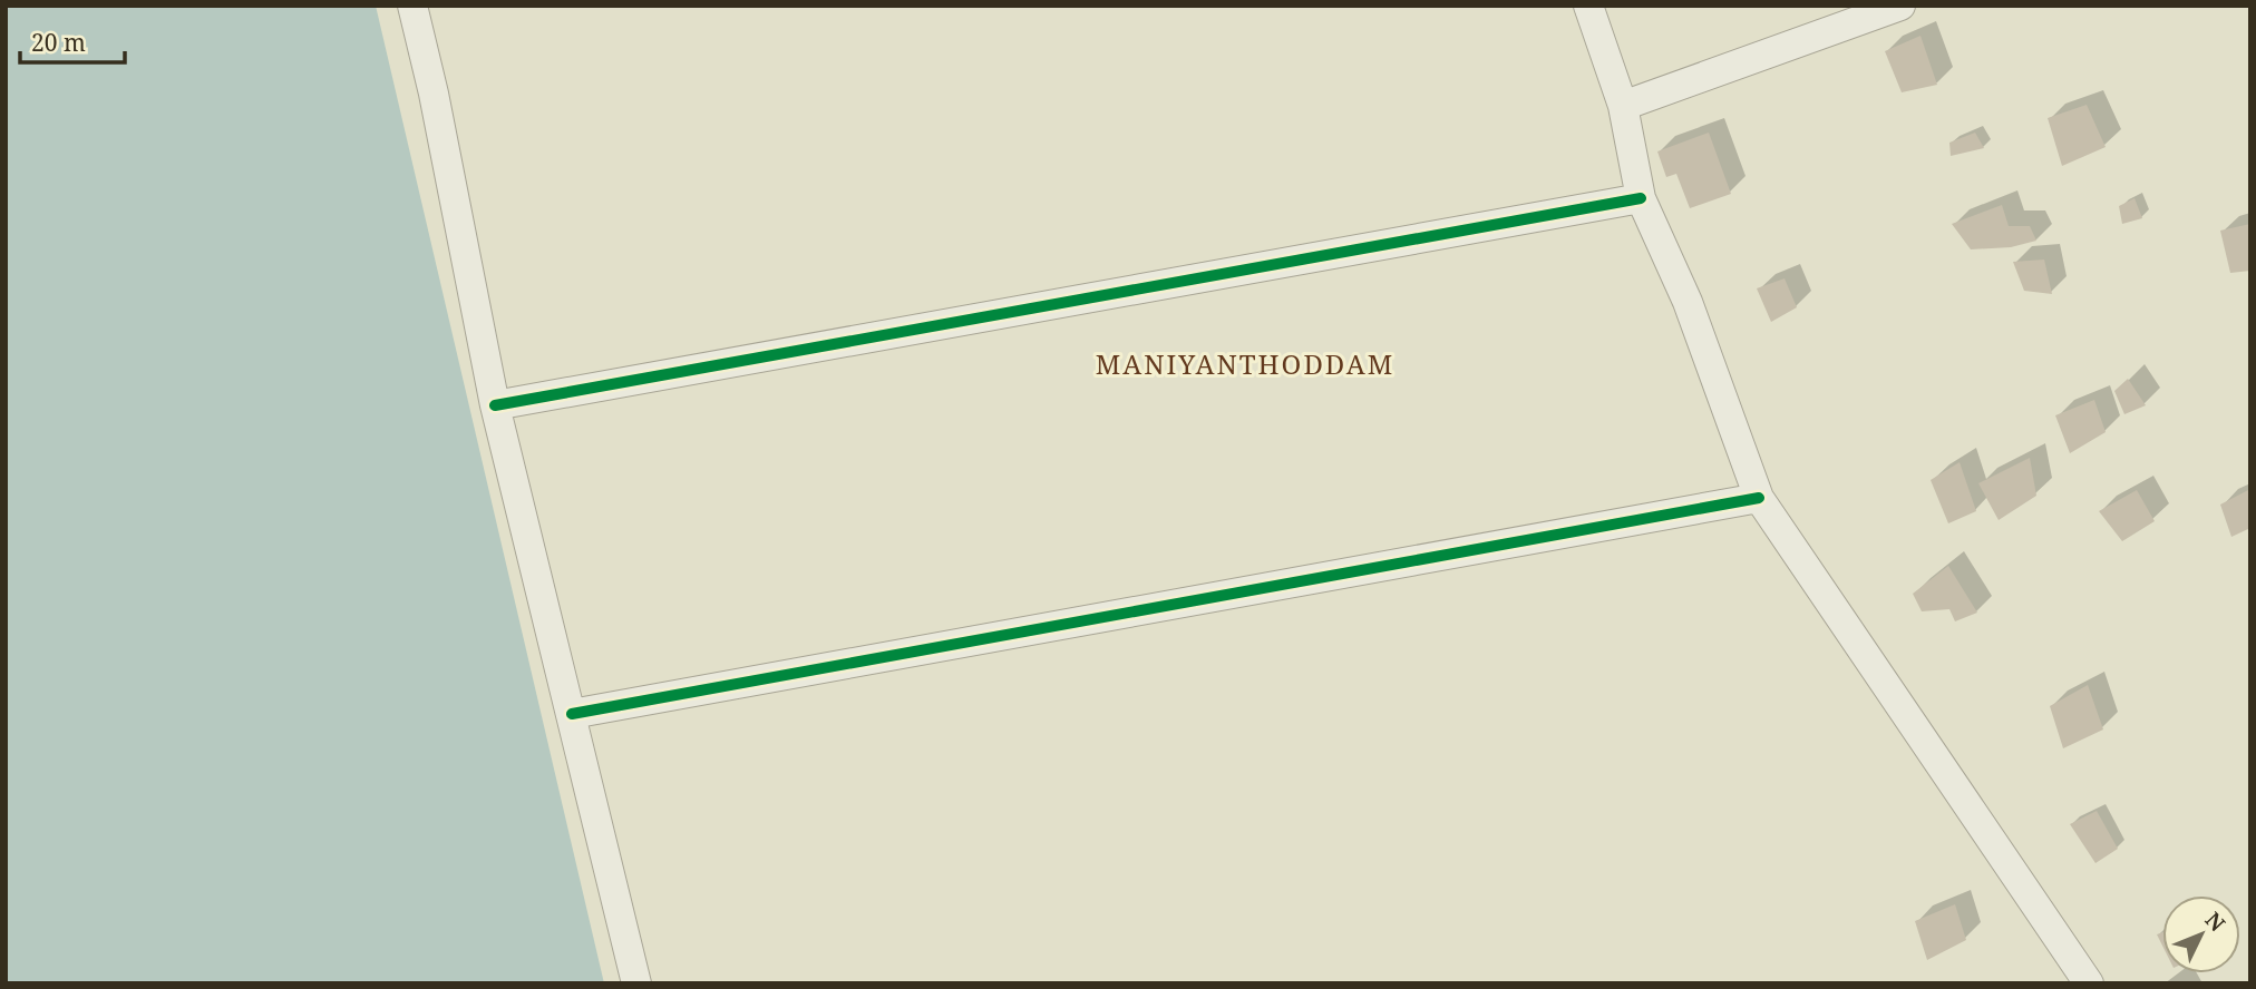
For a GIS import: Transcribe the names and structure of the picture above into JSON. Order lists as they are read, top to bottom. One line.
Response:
{"districts":["MANIYANTHODDAM"],"scale_bar":"20 m","north":"top right"}
